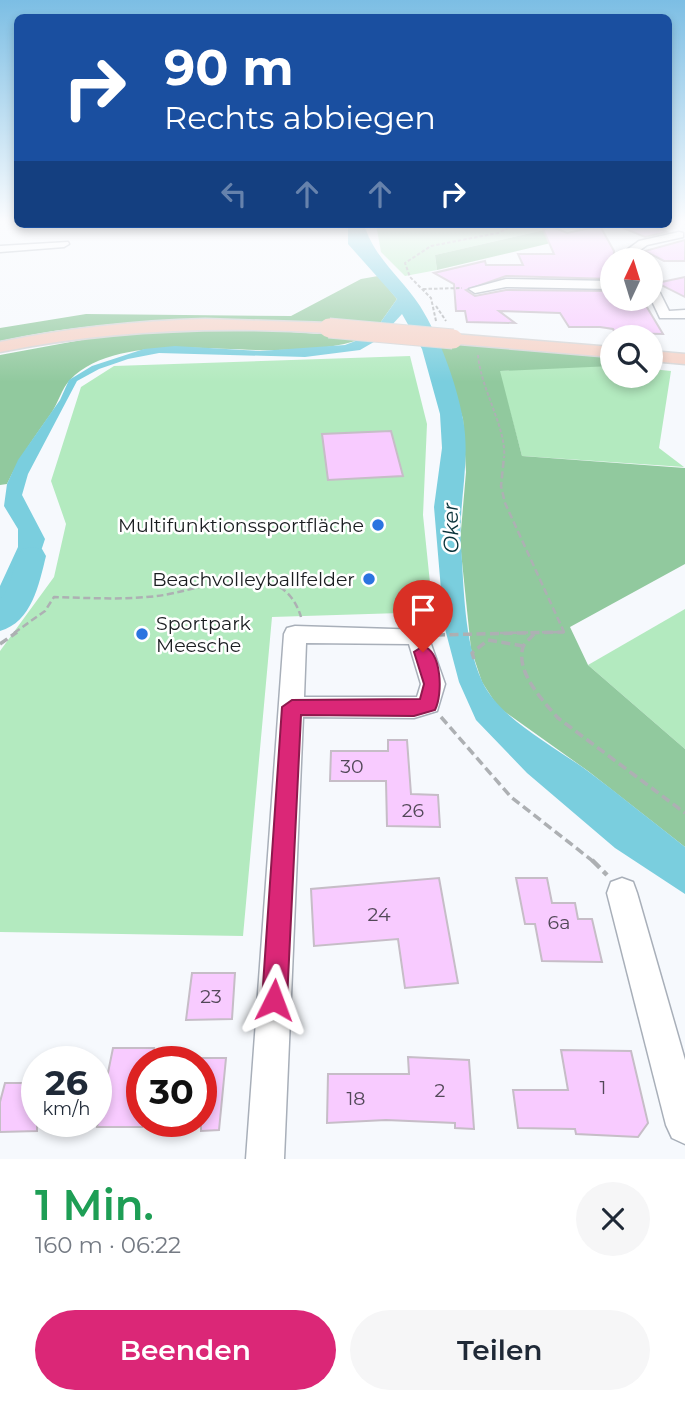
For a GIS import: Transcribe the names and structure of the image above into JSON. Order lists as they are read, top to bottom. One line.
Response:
{"water":["Oker"],"places":["Multifunktionssportfläche","Beachvolleyballfelder","Sportpark Meesche"],"house_numbers":["30","26","24","6a","23","1","2","18"],"north":"top","page":{"turn":["90 m","Rechts abbiegen"],"speed":"26 km/h","limit":"30","heading":["1 Min.","160 m · 06:22"],"buttons":["Beenden","Teilen"]}}
